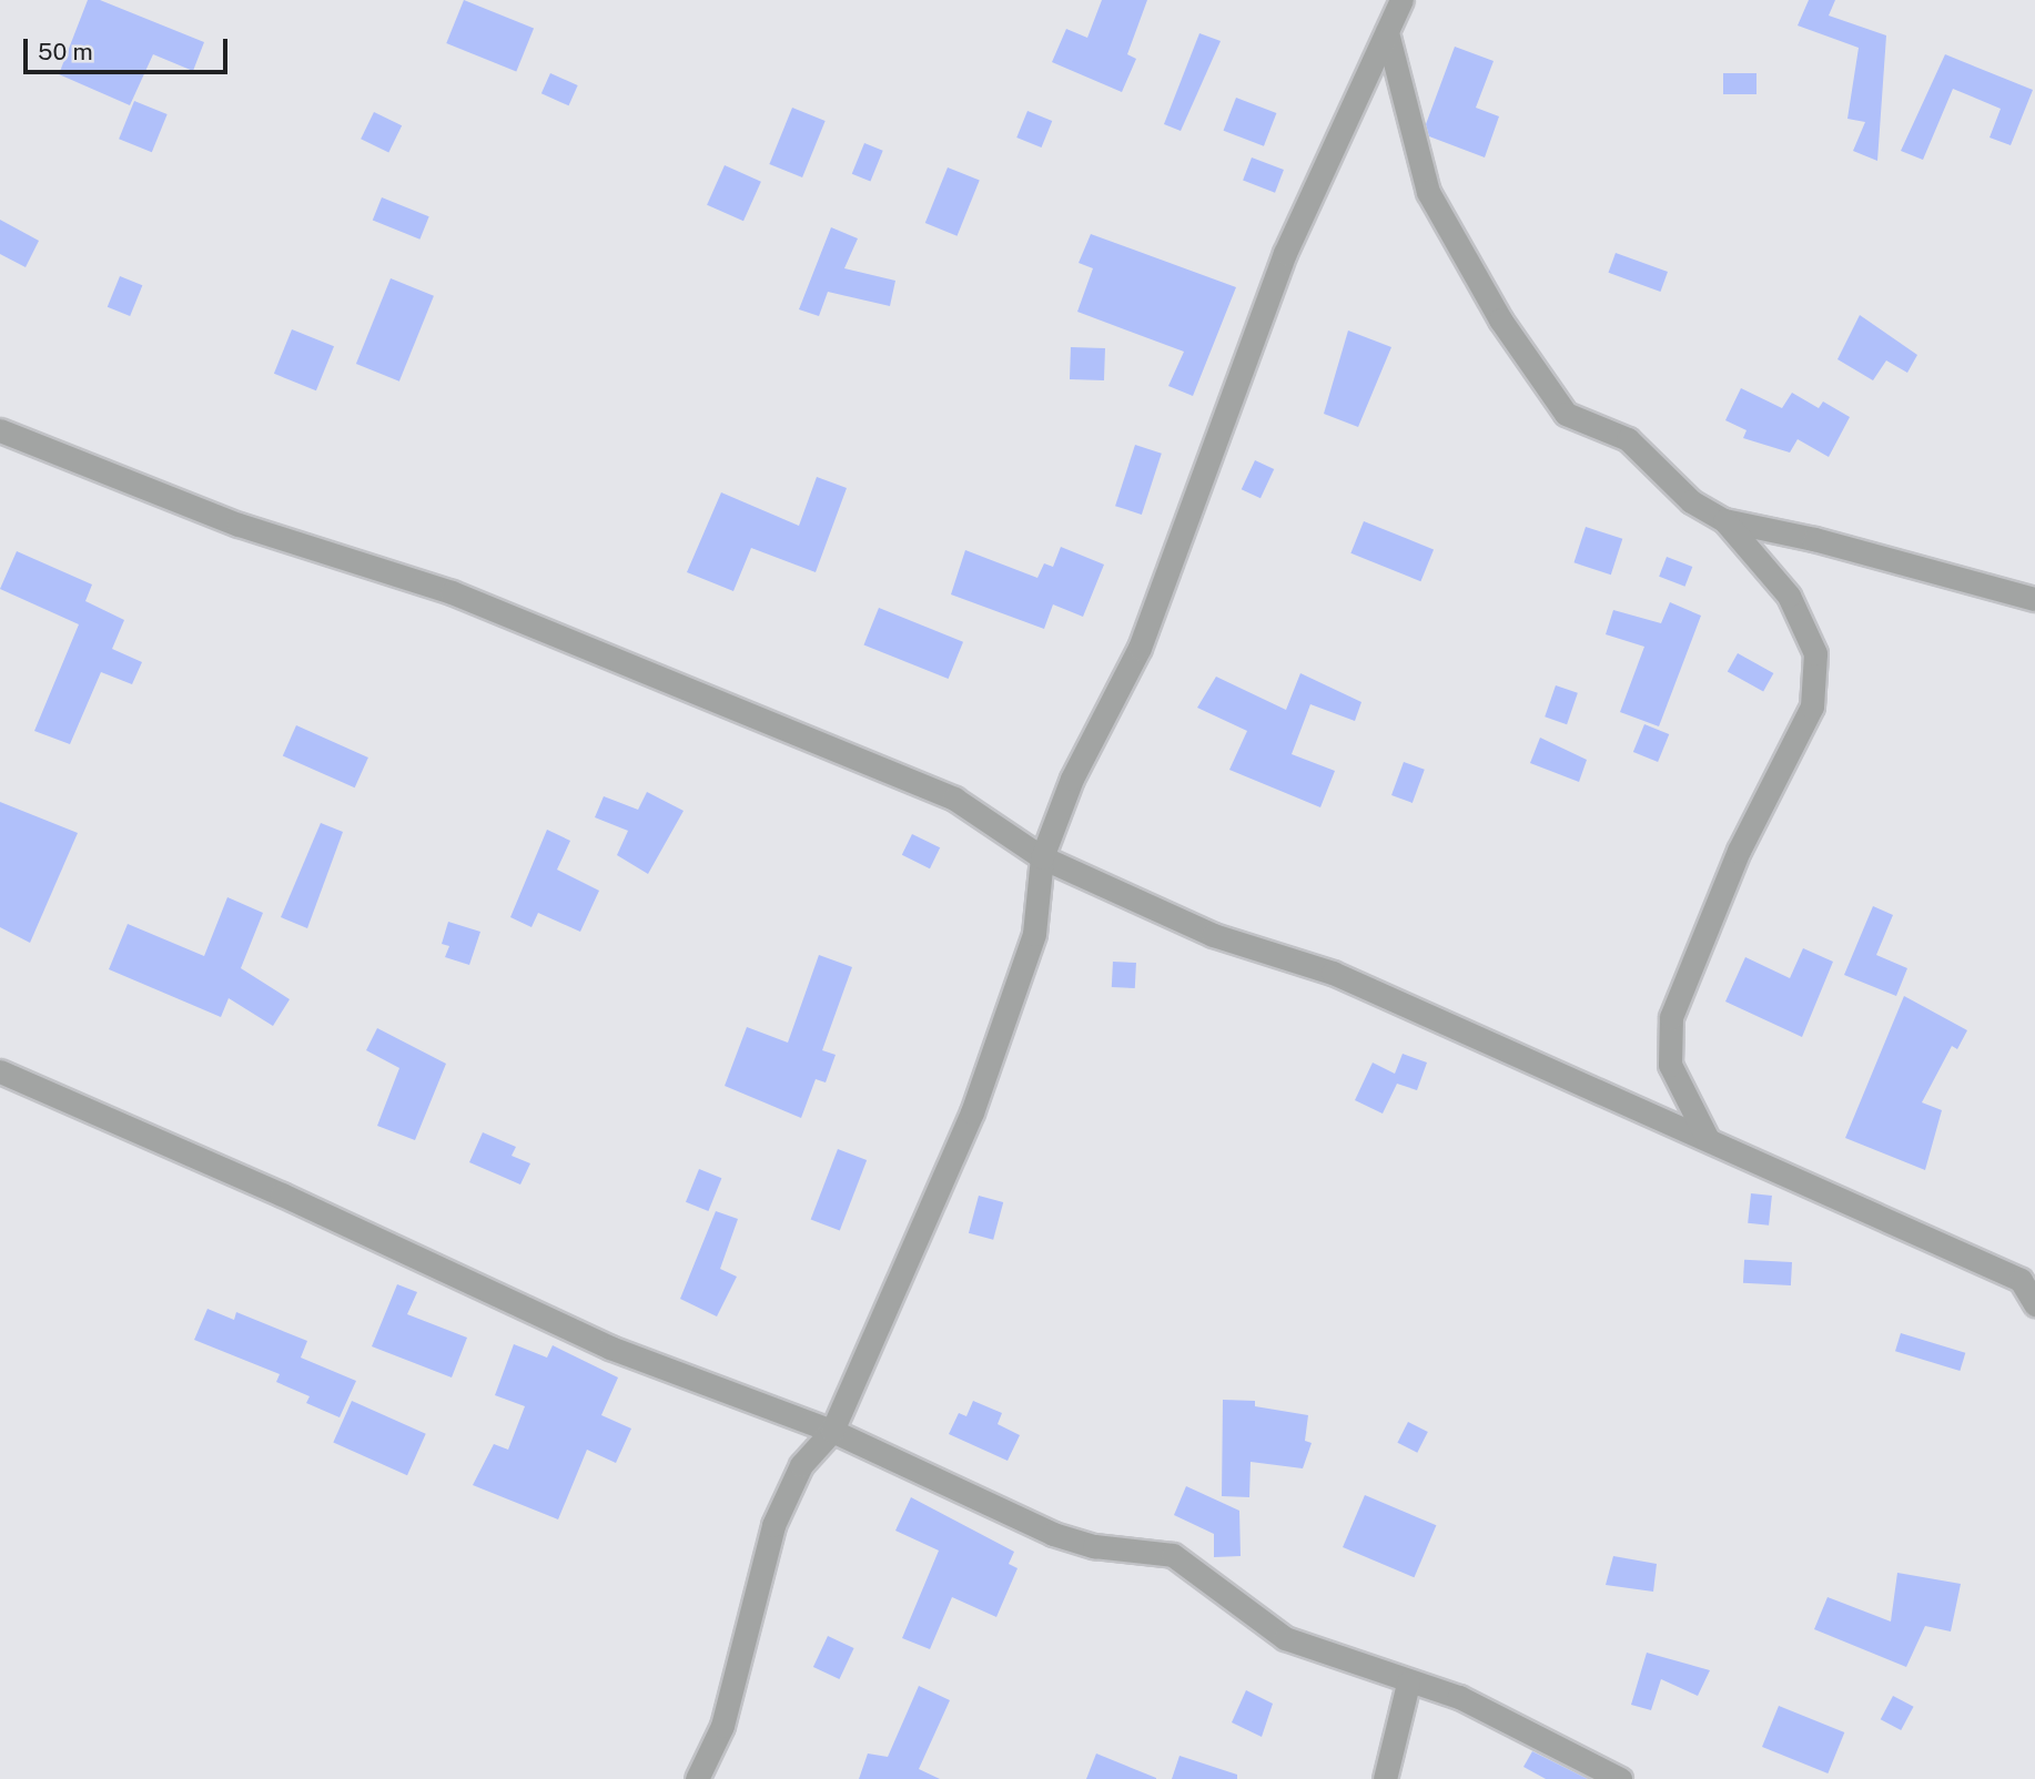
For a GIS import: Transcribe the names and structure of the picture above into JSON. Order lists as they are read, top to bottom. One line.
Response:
{"scale_bar":"50 m"}
